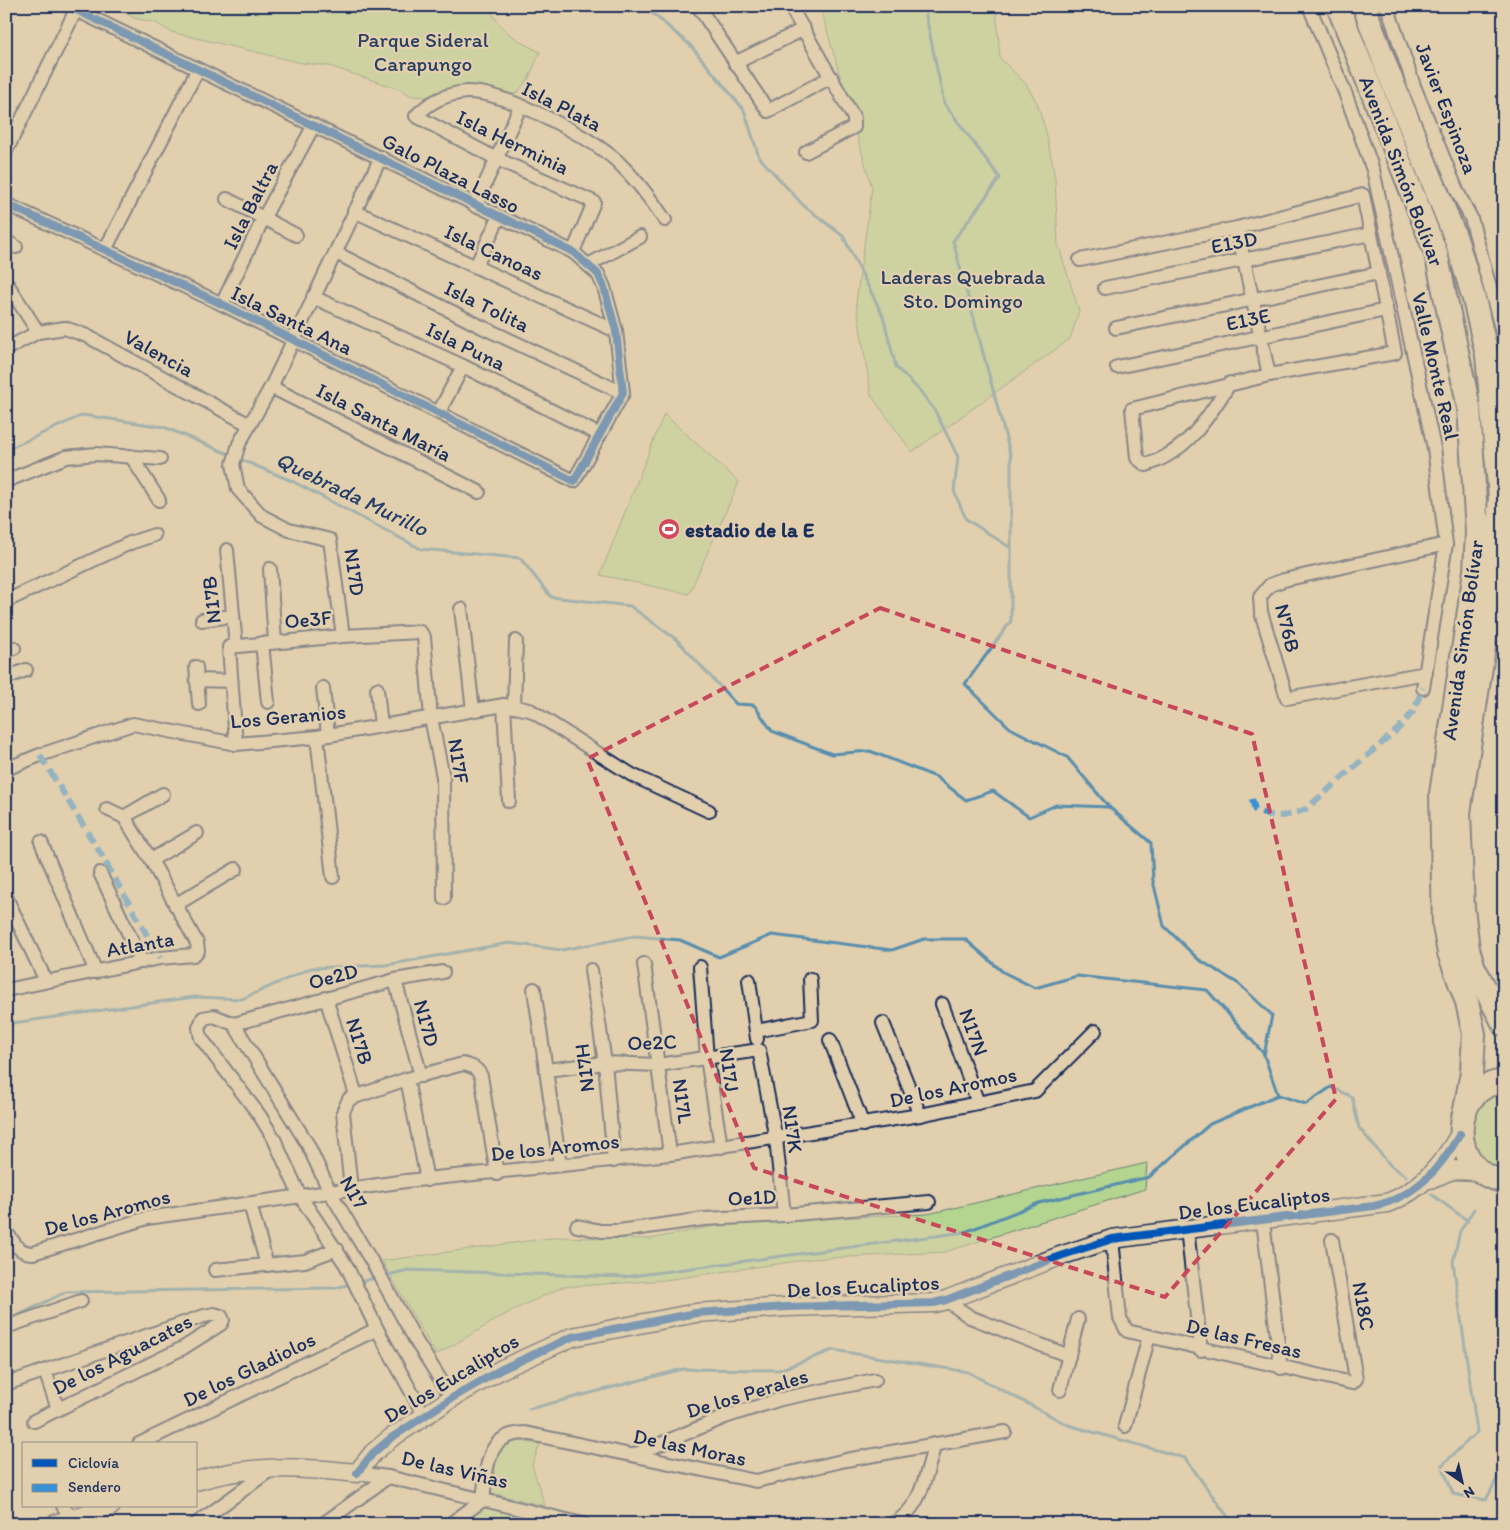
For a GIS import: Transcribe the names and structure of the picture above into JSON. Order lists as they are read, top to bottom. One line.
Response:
{"streets":{"highway":["Avenida Simón Bolívar"],"street":["Isla Plata","Javier Espinoza","Isla Herminia","Galo Plaza Lasso","Isla Baltra","E13D","Isla Canoas","Isla Tolita","E13E","Isla Santa Ana","Isla Puna","Valencia","Valle Monte Real","Isla Santa María","N17D","N17B","Oe3F","N76B","Los Geranios","N17F","Atlanta","Oe2D","N17N","Oe2C","N17H","N17J","De los Aromos","N17L","N17K","N17","Oe1D","De los Eucaliptos","N18C","De las Fresas","De los Aguacates","De los Gladiolos","De los Perales","De las Moras","De las Viñas"]},"crossings":[["Isla Plata","Isla Herminia"],["Isla Herminia","Galo Plaza Lasso"],["Avenida Simón Bolívar","De los Eucaliptos"],["Galo Plaza Lasso","Isla Baltra"],["Galo Plaza Lasso","Isla Canoas"],["Galo Plaza Lasso","Isla Tolita"],["Isla Baltra","Isla Santa Ana"],["Isla Santa Ana","Isla Puna"],["Valencia","N17D"],["Valle Monte Real","N76B"],["N17D","Oe3F"],["N17D","Oe2D"],["N17B","Oe3F"],["N17B","Los Geranios"],["N17B","Oe2D"],["Oe3F","N17F"],["Los Geranios","N17F"],["Oe2D","N17"],["N17N","De los Aromos"],["Oe2C","N17H"],["Oe2C","N17J"],["Oe2C","N17L"],["Oe2C","N17K"],["N17H","De los Aromos"],["N17J","De los Aromos"],["De los Aromos","N17L"],["De los Aromos","N17K"],["De los Aromos","N17"],["N17K","Oe1D"],["N17","De los Eucaliptos"],["De los Eucaliptos","De las Fresas"],["De los Eucaliptos","De las Viñas"],["N18C","De las Fresas"],["De los Perales","De las Moras"],["De las Moras","De las Viñas"]],"water":["Quebrada Murillo"],"parks":["Parque Sideral Carapungo","Laderas Quebrada Sto. Domingo"],"places":{"sports":["estadio de la E"]},"legend":["Ciclovía","Sendero"],"north":"bottom right"}
